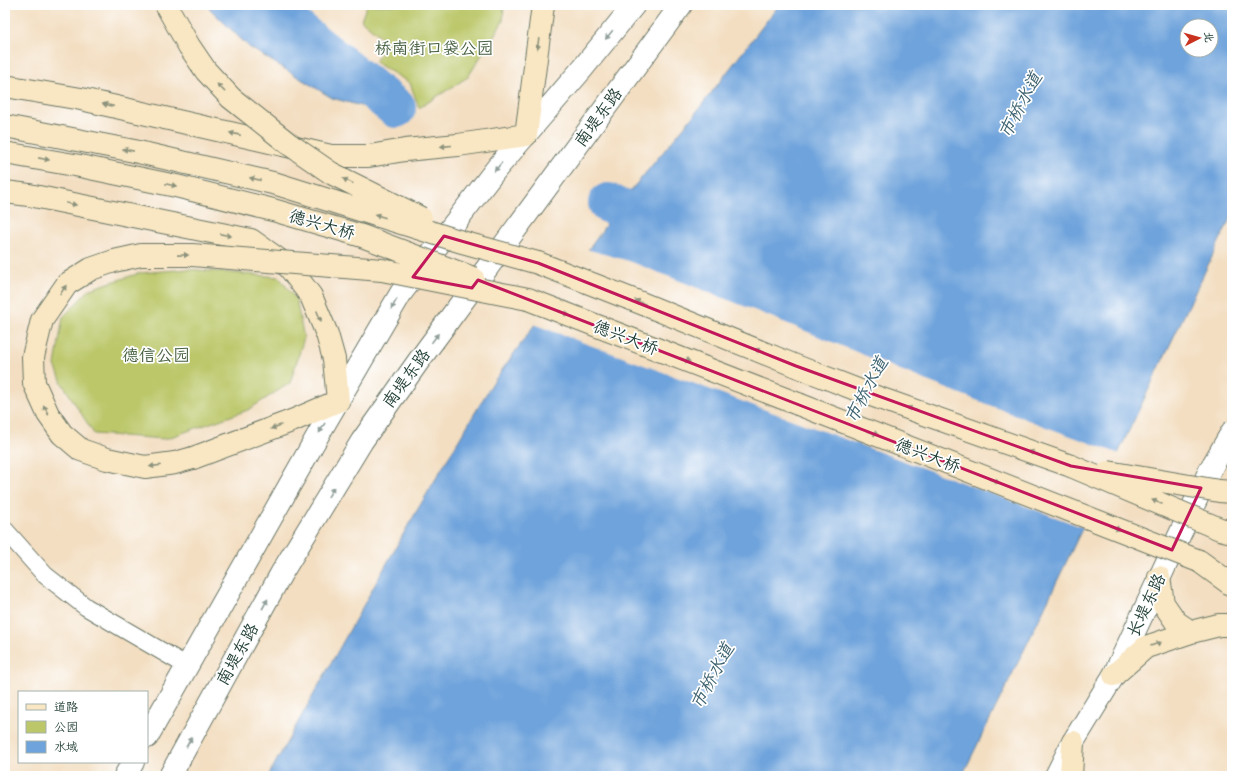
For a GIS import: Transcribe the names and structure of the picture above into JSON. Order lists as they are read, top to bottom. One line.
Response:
{"streets":{"main road":["德兴大桥"],"street":["南堤东路","长堤东路"]},"water":["市桥水道"],"parks":["桥南街口袋公园","德信公园"],"legend":["道路","公园","水域"],"north":"right"}
